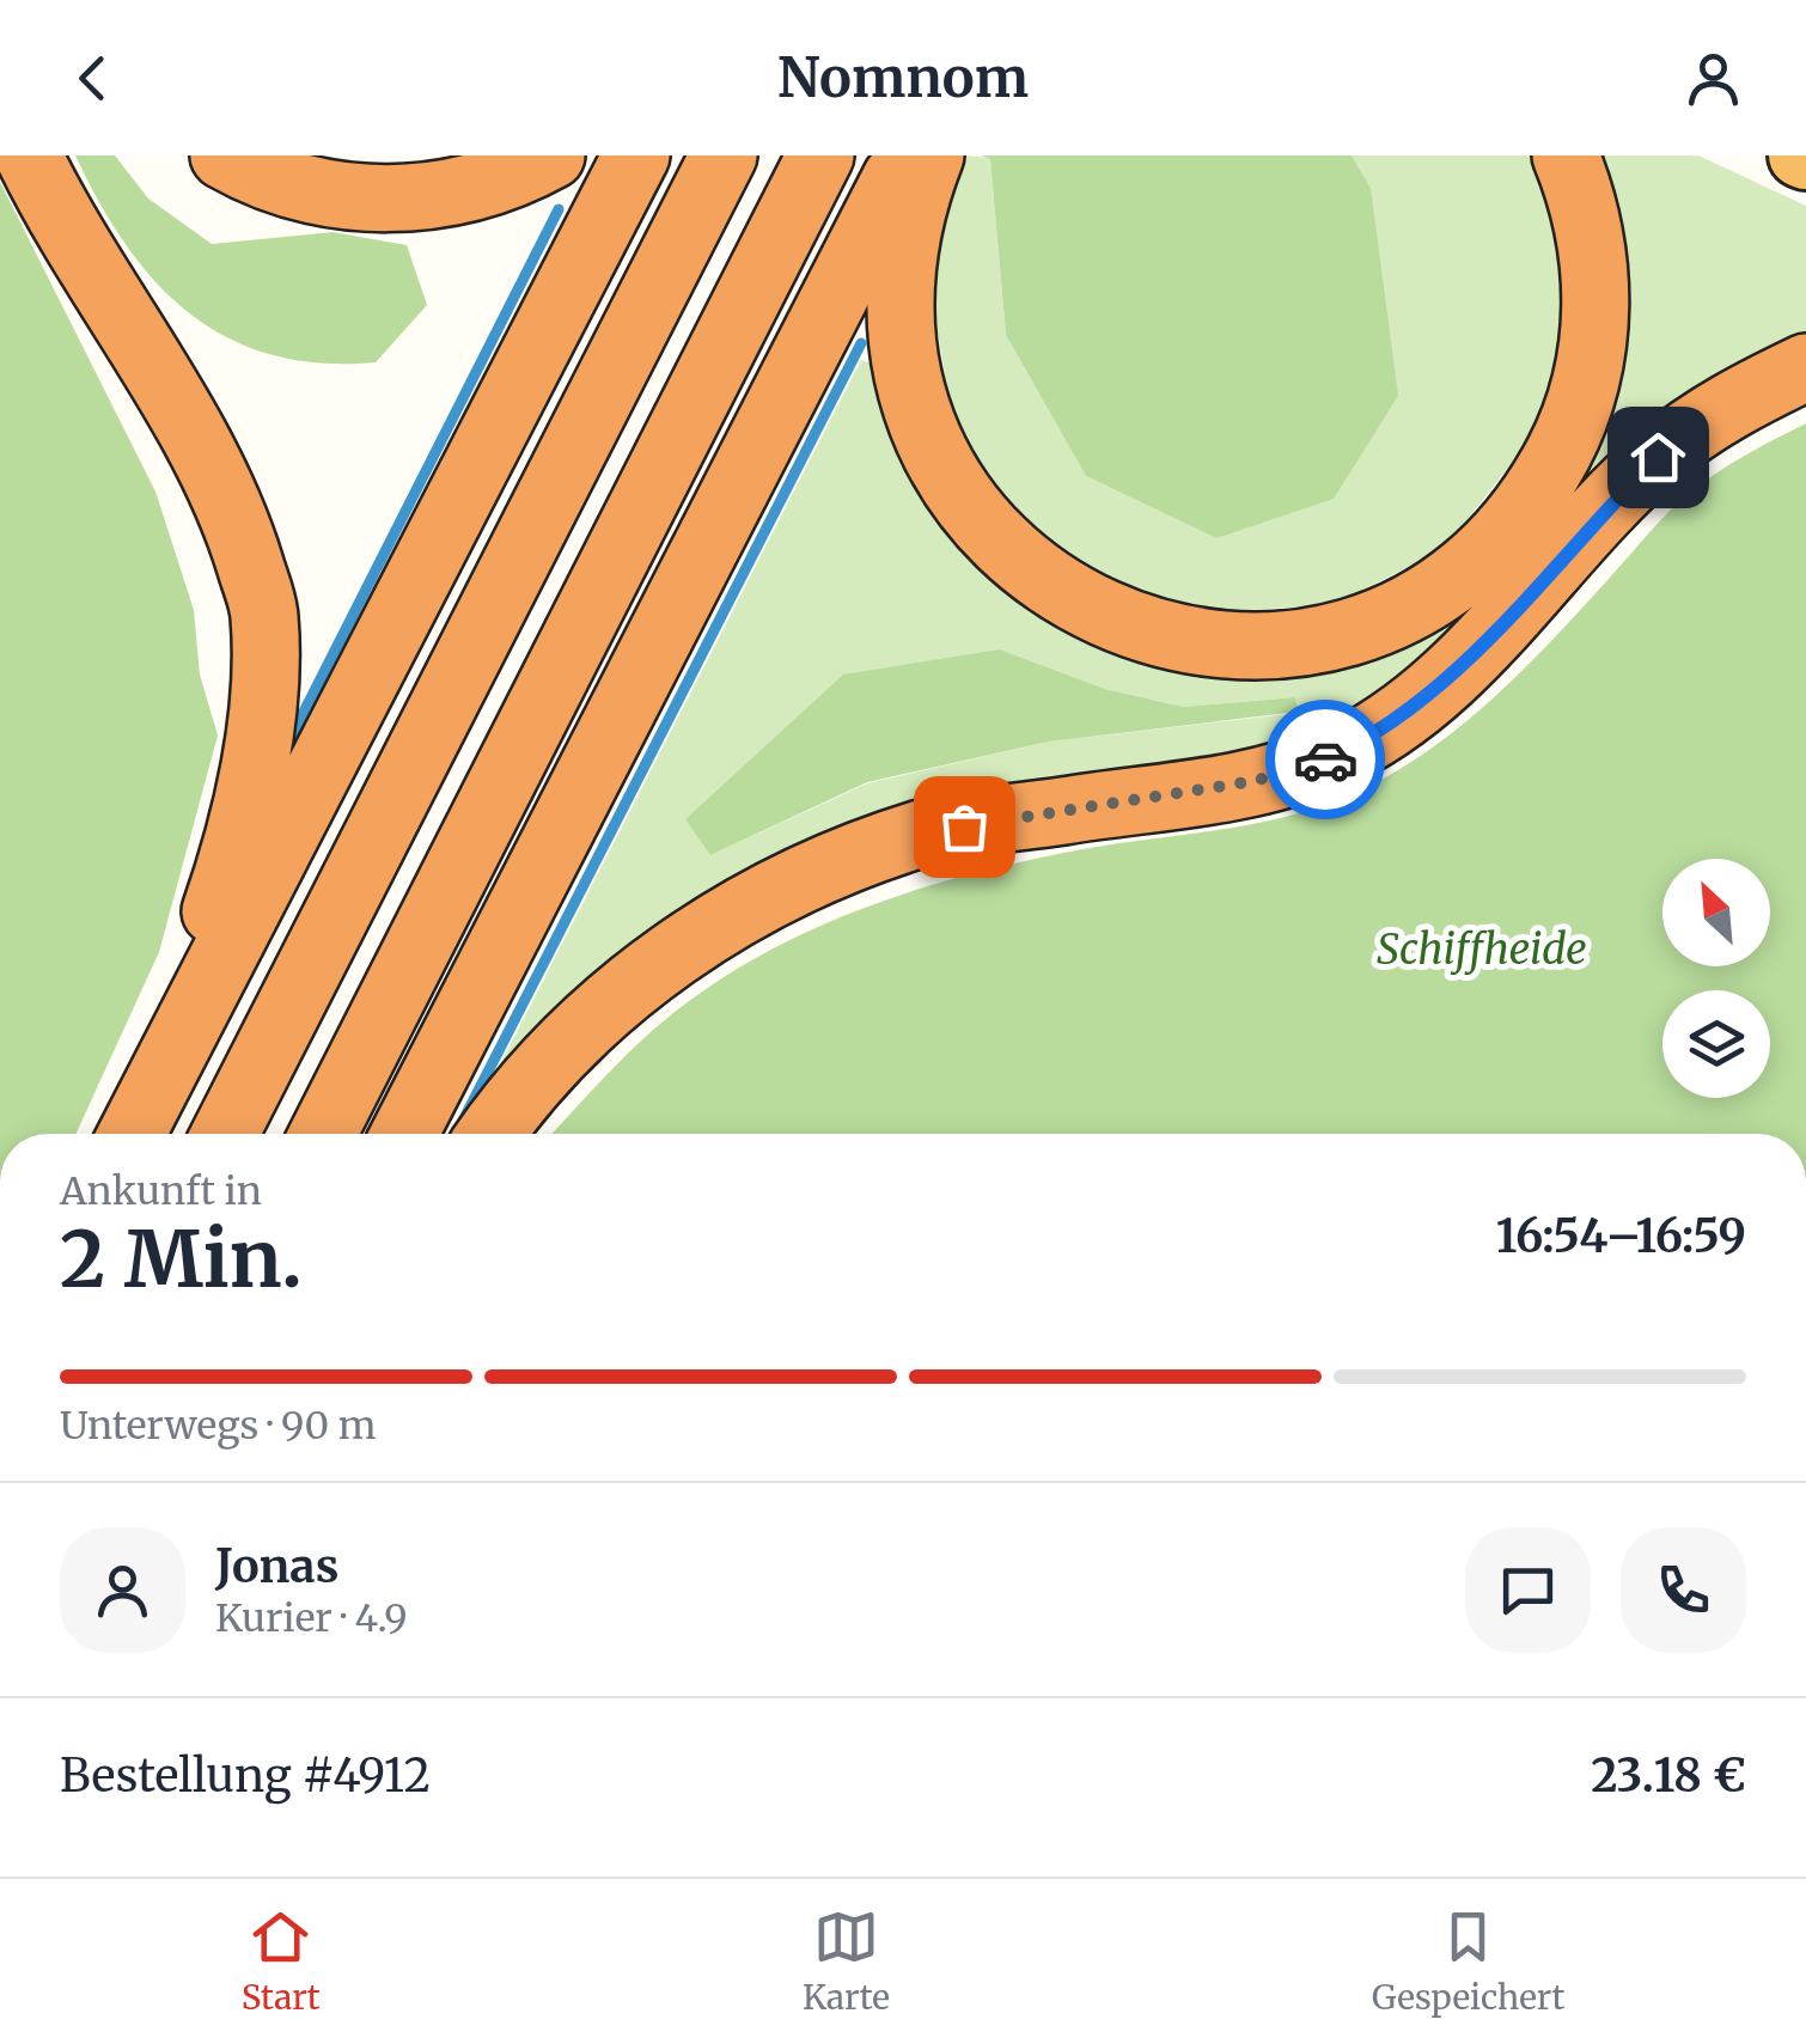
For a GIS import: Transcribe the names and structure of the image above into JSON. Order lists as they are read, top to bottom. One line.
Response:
{"parks":["Schiffheide"],"north":"top left","page":{"header":"Nomnom","heading":["2 Min.","Ankunft in","16:54–16:59"],"panel":["Jonas","Kurier · 4.9","Bestellung #4912","23.18 €"],"bar":"Unterwegs · 90 m","tabs":["Start","Karte","Gespeichert"]}}
